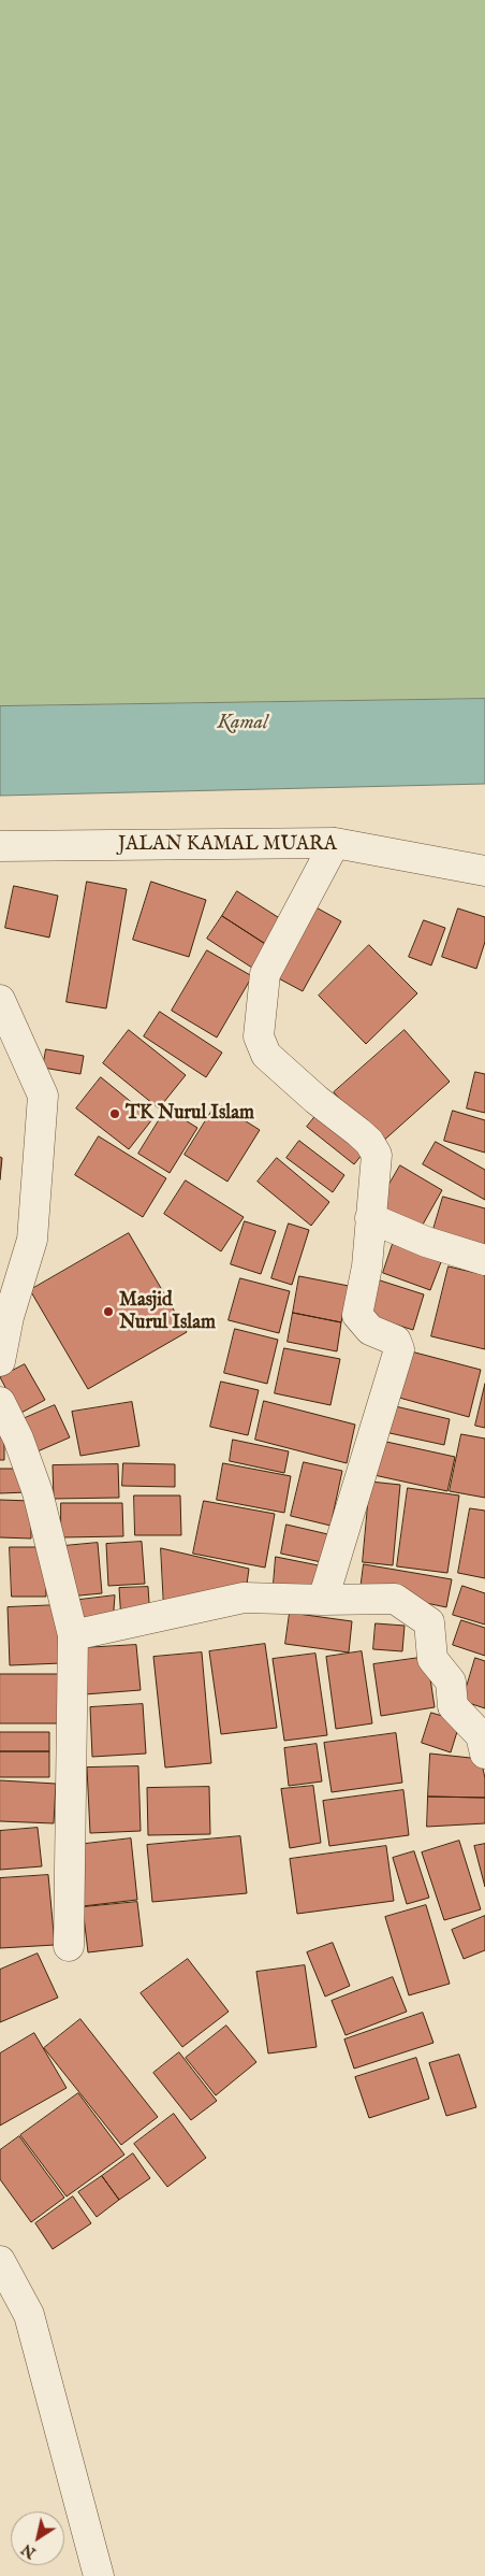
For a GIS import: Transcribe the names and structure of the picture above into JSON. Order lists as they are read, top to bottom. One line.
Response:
{"streets":{"street":["JALAN KAMAL MUARA"]},"water":["Kamal"],"places":["TK Nurul Islam","Masjid Nurul Islam"],"north":"bottom left"}
